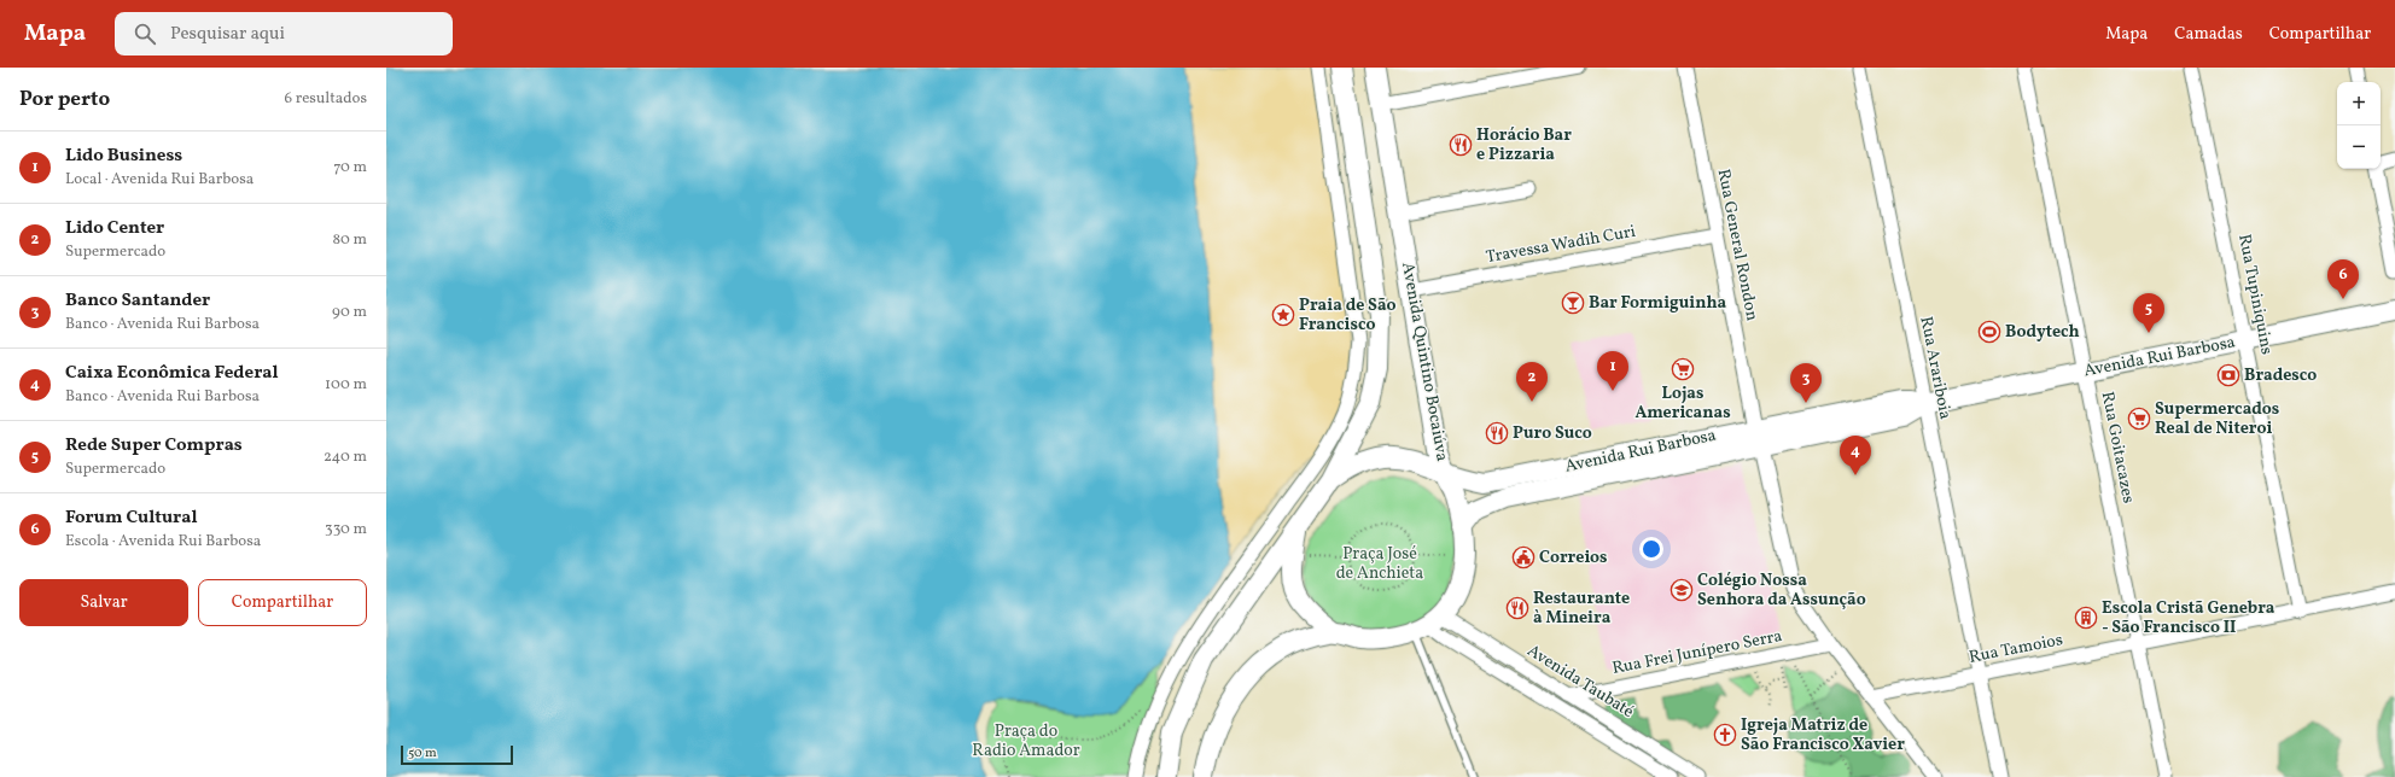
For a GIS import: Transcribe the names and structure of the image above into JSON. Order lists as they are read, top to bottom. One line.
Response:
{"streets":{"main road":["Avenida Rui Barbosa","Avenida Quintino Bocaiúva"],"street":["Travessa Wadih Curi","Rua General Rondon","Rua Tupiniquins","Rua Arariboia","Rua Goitacazes","Rua Tamoios","Rua Frei Junípero Serra","Avenida Taubaté"]},"crossings":[["Travessa Wadih Curi","Rua General Rondon"],["Travessa Wadih Curi","Avenida Quintino Bocaiúva"],["Rua General Rondon","Avenida Rui Barbosa"],["Rua Tupiniquins","Avenida Rui Barbosa"],["Rua Tupiniquins","Rua Tamoios"],["Avenida Rui Barbosa","Avenida Quintino Bocaiúva"],["Avenida Rui Barbosa","Rua Arariboia"],["Avenida Rui Barbosa","Rua Goitacazes"],["Avenida Quintino Bocaiúva","Avenida Taubaté"],["Rua Arariboia","Rua Tamoios"],["Rua Goitacazes","Rua Tamoios"],["Rua Frei Junípero Serra","Avenida Taubaté"]],"parks":["Praça José de Anchieta","Praça do Radio Amador"],"places":{"restaurant":["Horácio Bar e Pizzaria","Puro Suco","Restaurante à Mineira"],"bar":["Bar Formiguinha"],"place":["Praia de São Francisco"],"sports":["Bodytech"],"supermarket":["Lojas Americanas","Supermercados Real de Niteroi"],"bank":["Bradesco"],"public building":["Correios"],"school or university":["Colégio Nossa Senhora da Assunção"],"building":["Escola Cristã Genebra - São Francisco II"],"church":["Igreja Matriz de São Francisco Xavier"]},"scale_bar":"50 m","page":{"header":"Mapa","search":"Pesquisar aqui","nav":["Mapa","Camadas","Compartilhar"],"heading":["Por perto","6 resultados"],"map_buttons":["+","−"],"list":[{"mark":"1","name":"Lido Business","note":"Local · Avenida Rui Barbosa","value":"70 m"},{"mark":"2","name":"Lido Center","note":"Supermercado","value":"80 m"},{"mark":"3","name":"Banco Santander","note":"Banco · Avenida Rui Barbosa","value":"90 m"},{"mark":"4","name":"Caixa Econômica Federal","note":"Banco · Avenida Rui Barbosa","value":"100 m"},{"mark":"5","name":"Rede Super Compras","note":"Supermercado","value":"240 m"},{"mark":"6","name":"Forum Cultural","note":"Escola · Avenida Rui Barbosa","value":"330 m"}],"pins":["6","5","1","2","3","4"],"buttons":["Salvar","Compartilhar"],"scale":"50 m"}}
